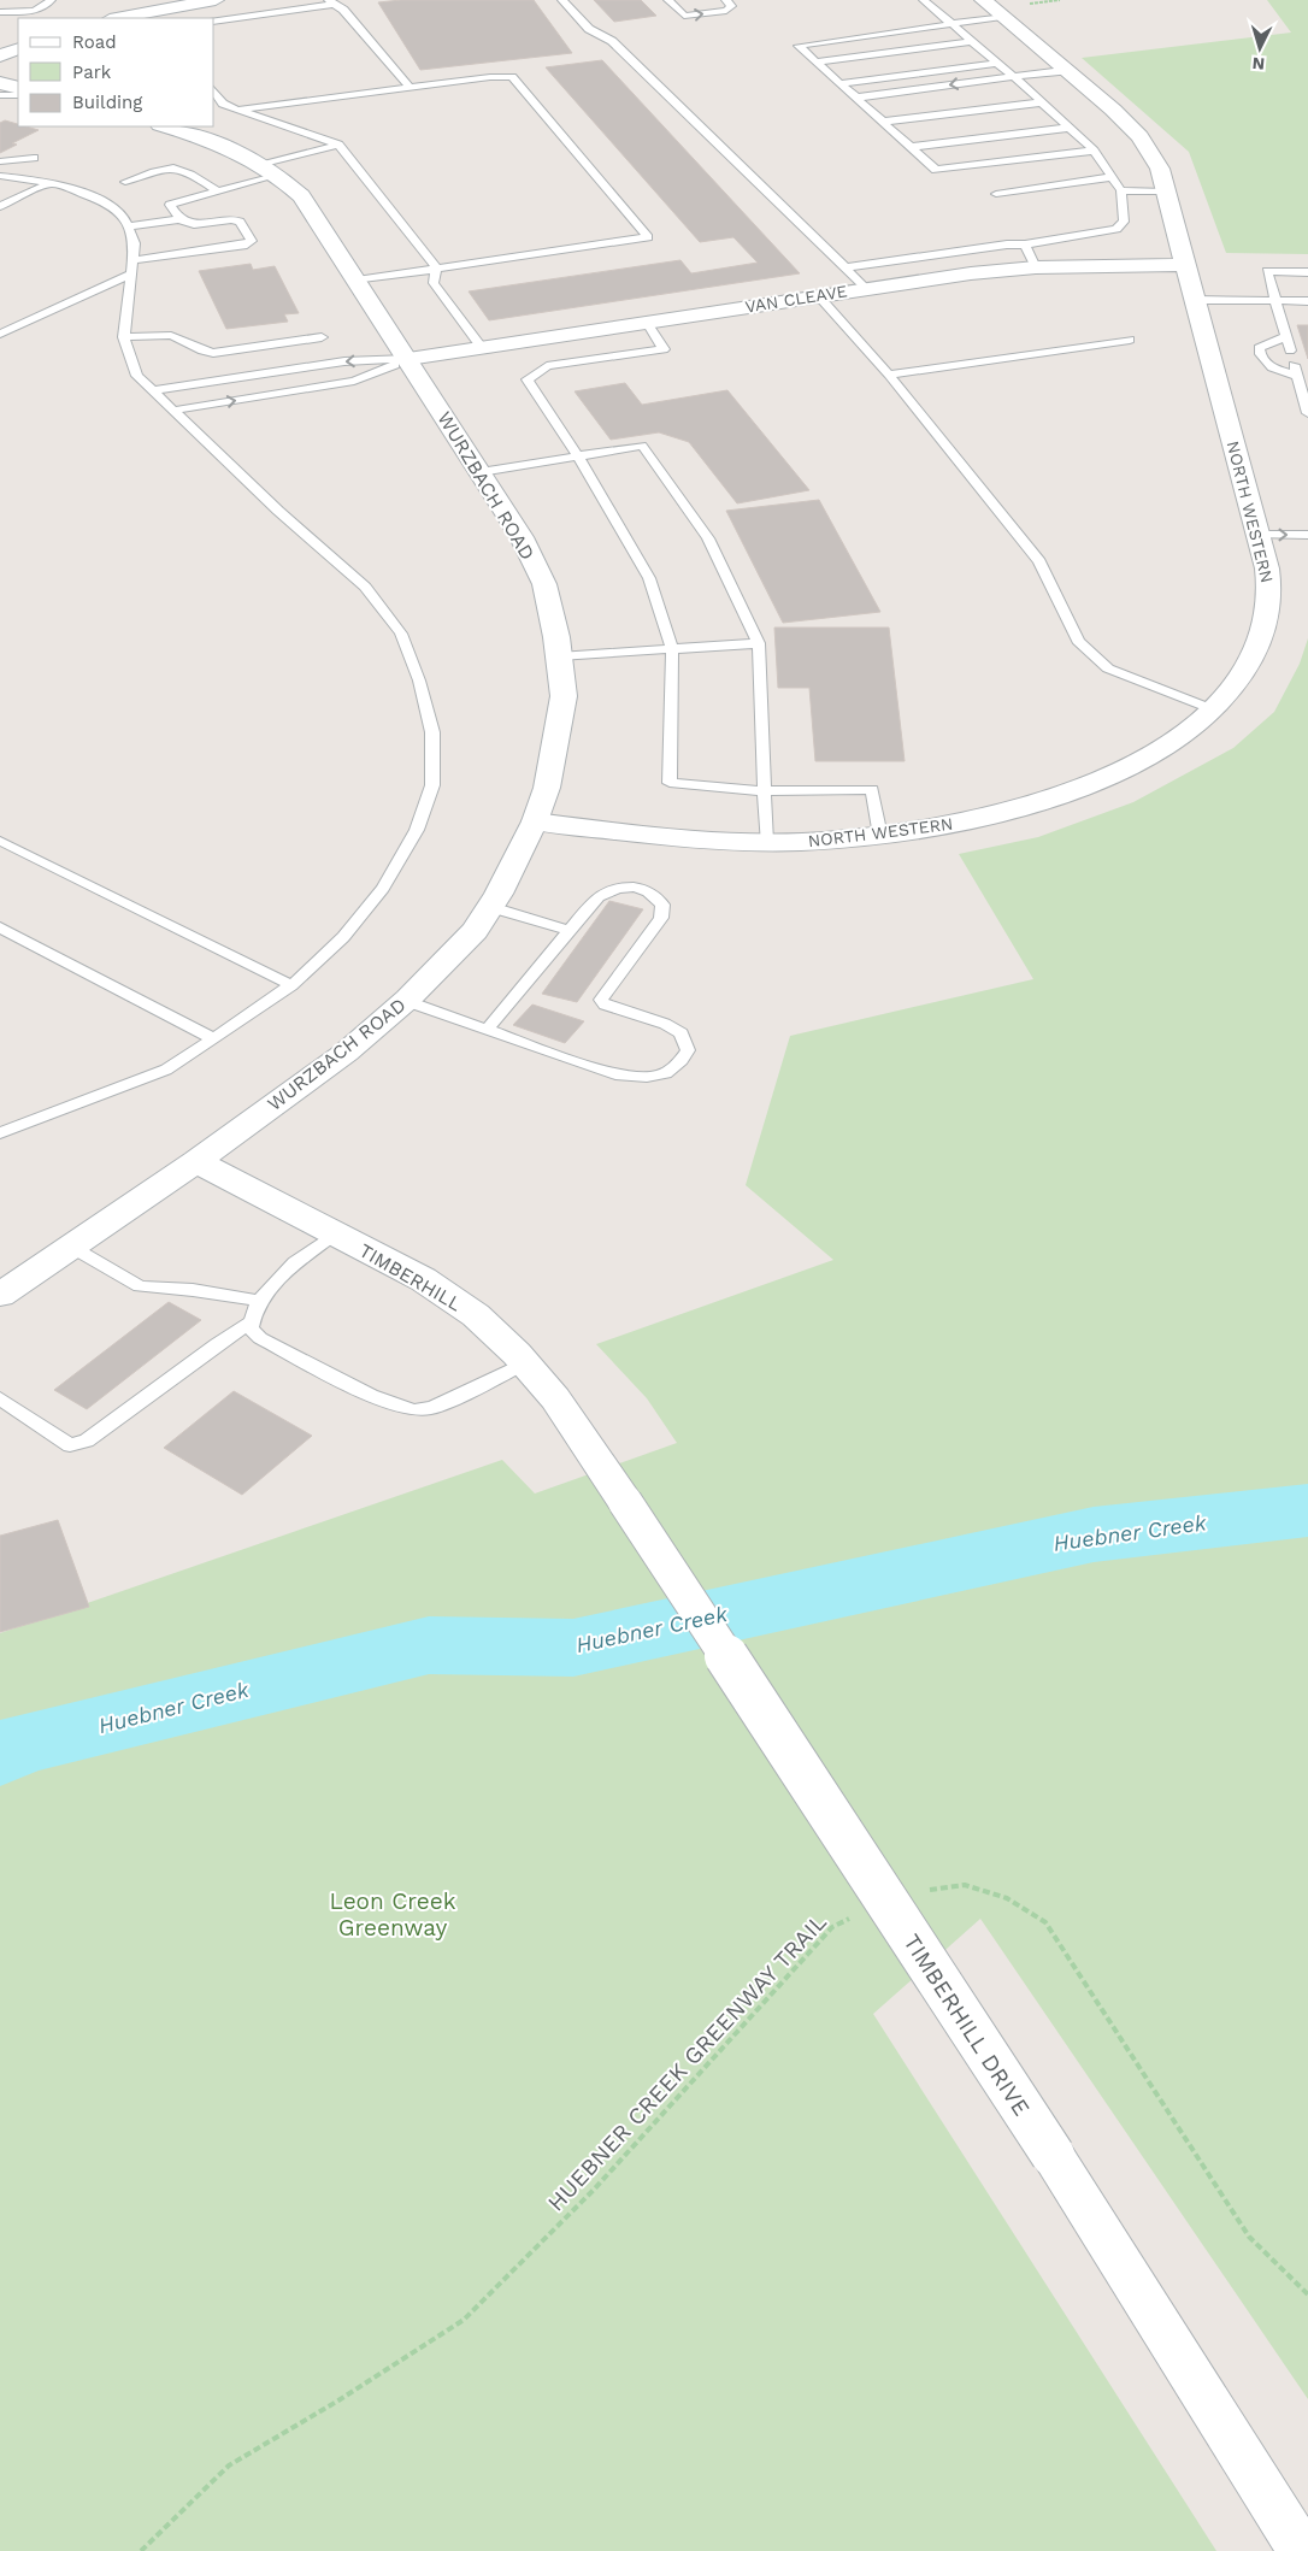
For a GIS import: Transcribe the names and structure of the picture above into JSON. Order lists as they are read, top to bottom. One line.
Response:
{"streets":{"street":["VAN CLEAVE","WURZBACH ROAD","NORTH WESTERN","TIMBERHILL","TIMBERHILL DRIVE"],"path":["HUEBNER CREEK GREENWAY TRAIL"]},"crossings":[["VAN CLEAVE","WURZBACH ROAD"],["VAN CLEAVE","NORTH WESTERN"],["WURZBACH ROAD","NORTH WESTERN"],["WURZBACH ROAD","TIMBERHILL"],["TIMBERHILL","TIMBERHILL DRIVE"]],"water":["Huebner Creek"],"parks":["Leon Creek Greenway"],"legend":["Road","Park","Building"],"north":"bottom"}
